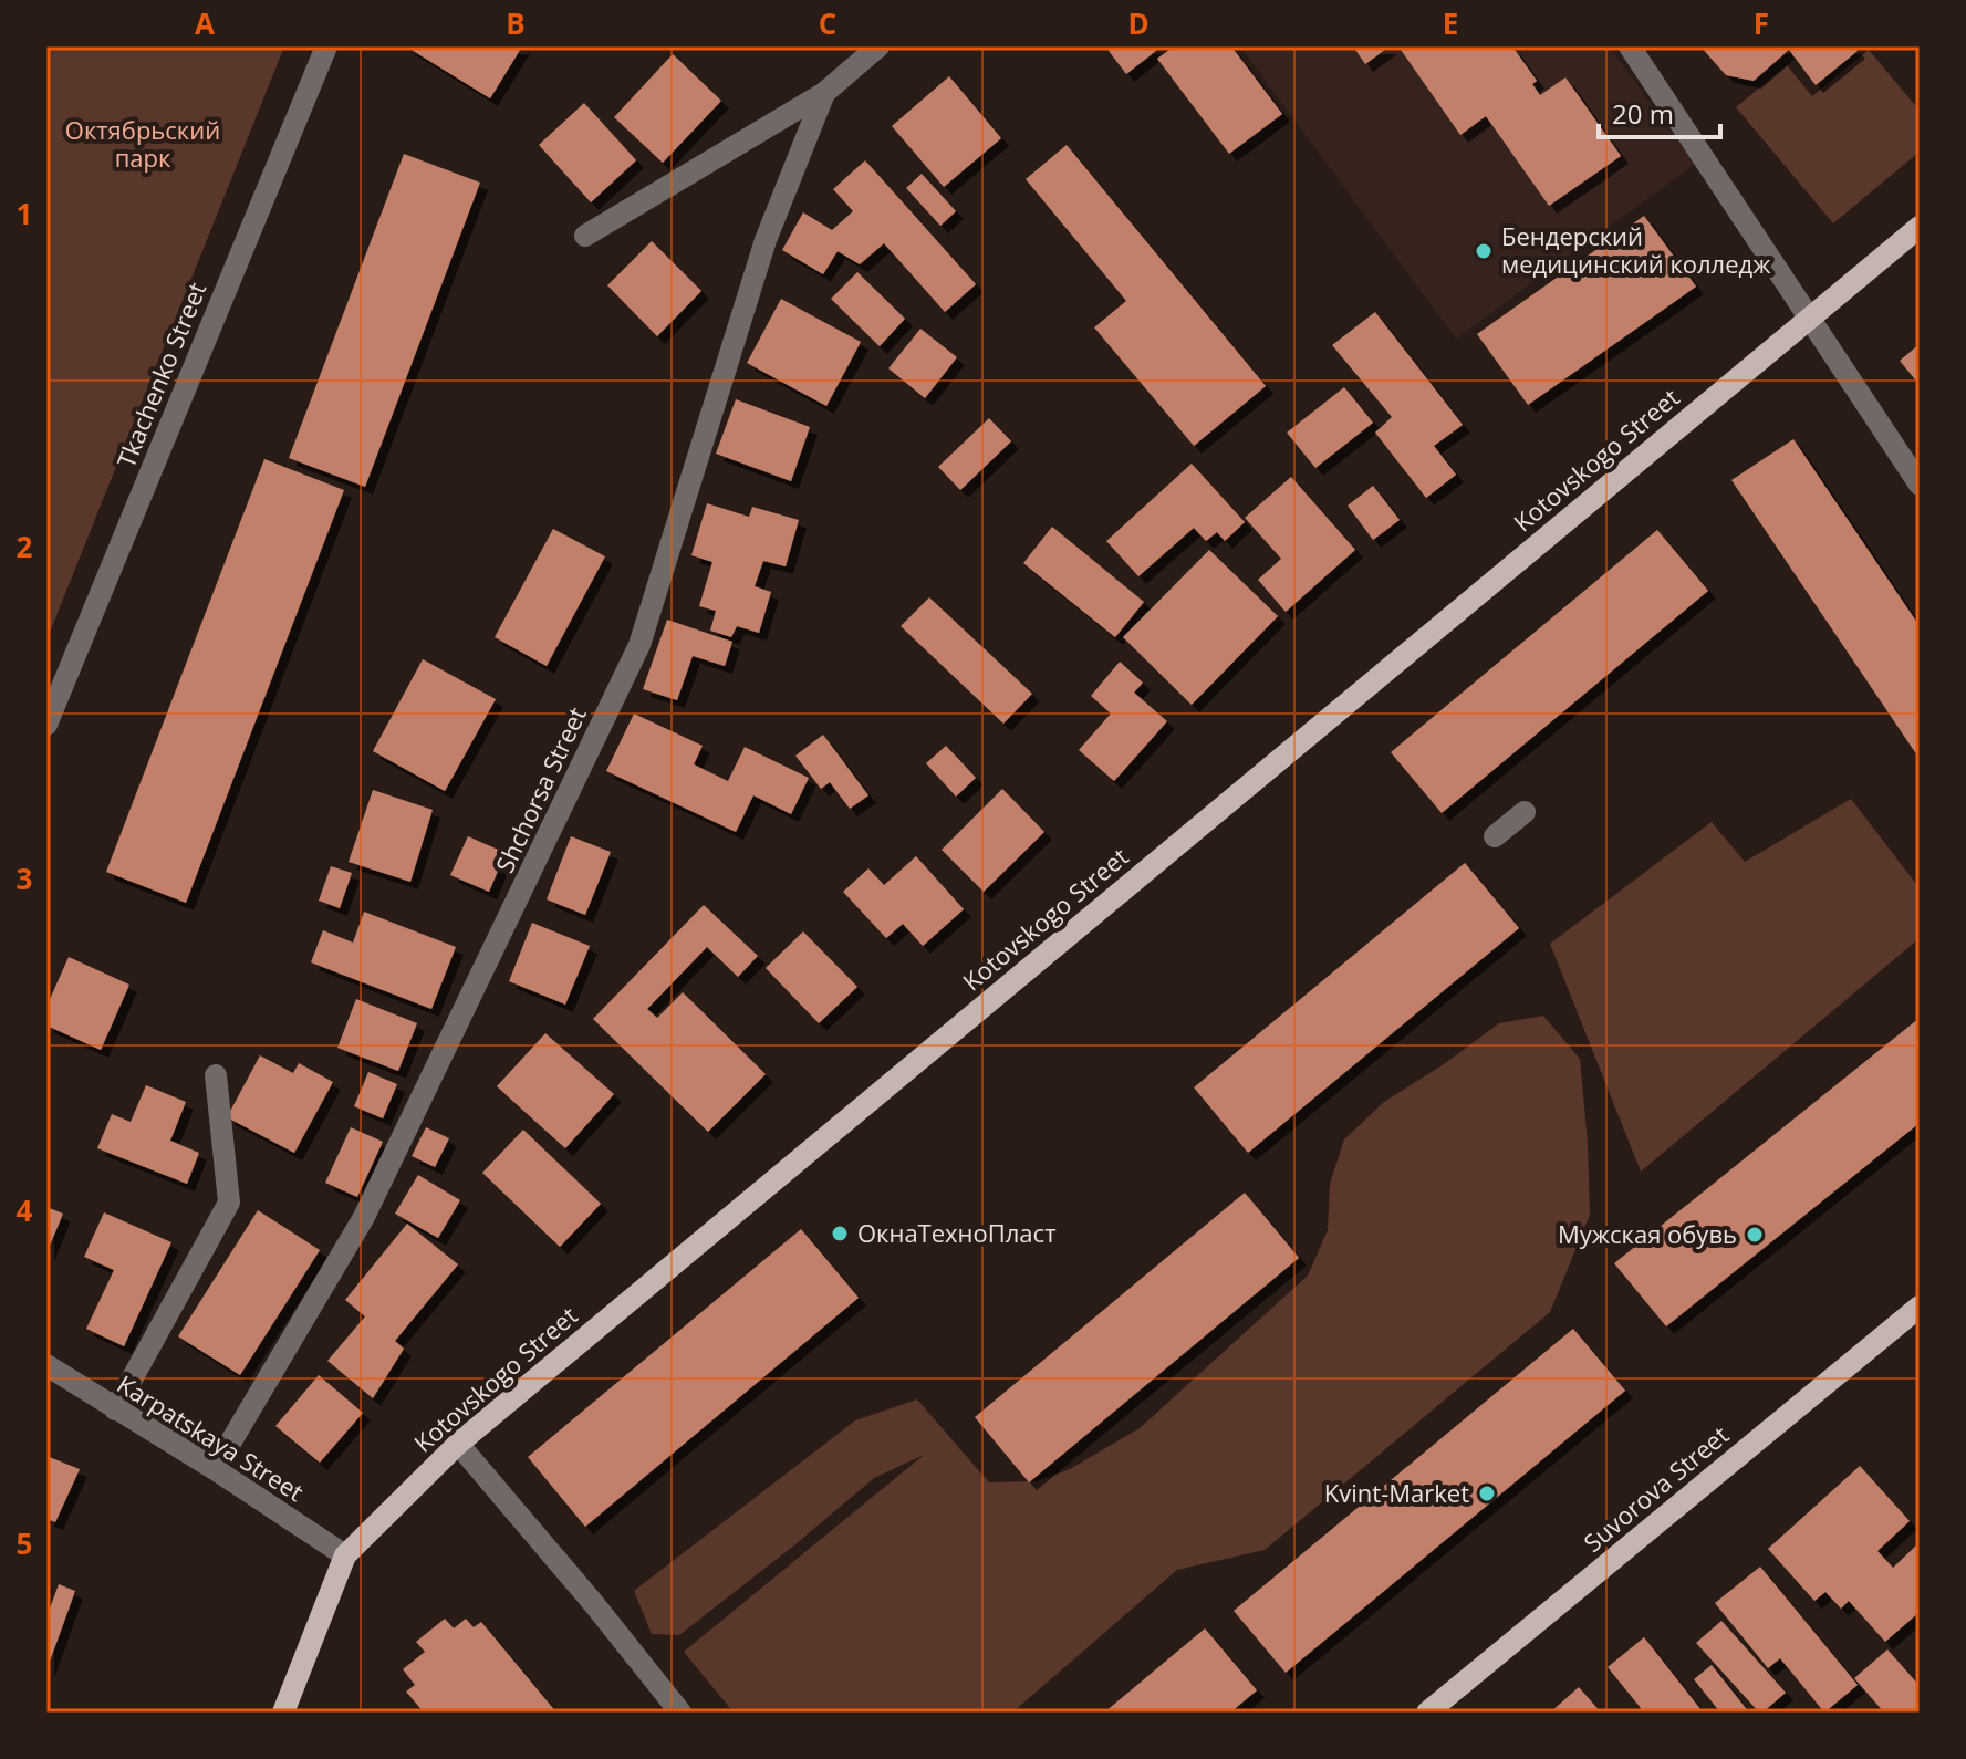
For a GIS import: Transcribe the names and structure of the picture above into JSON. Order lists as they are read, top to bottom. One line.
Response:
{"streets":{"main road":["Kotovskogo Street","Suvorova Street"],"street":["Tkachenko Street","Shchorsa Street","Karpatskaya Street"]},"crossings":[["Kotovskogo Street","Karpatskaya Street"],["Shchorsa Street","Karpatskaya Street"]],"parks":["Октябрьский парк"],"places":["Бендерский медицинский колледж","ОкнаТехноПласт","Мужская обувь","Kvint-Market"],"scale_bar":"20 m","grid":{"columns":["A","B","C","D","E","F"],"rows":["1","2","3","4","5"]}}
